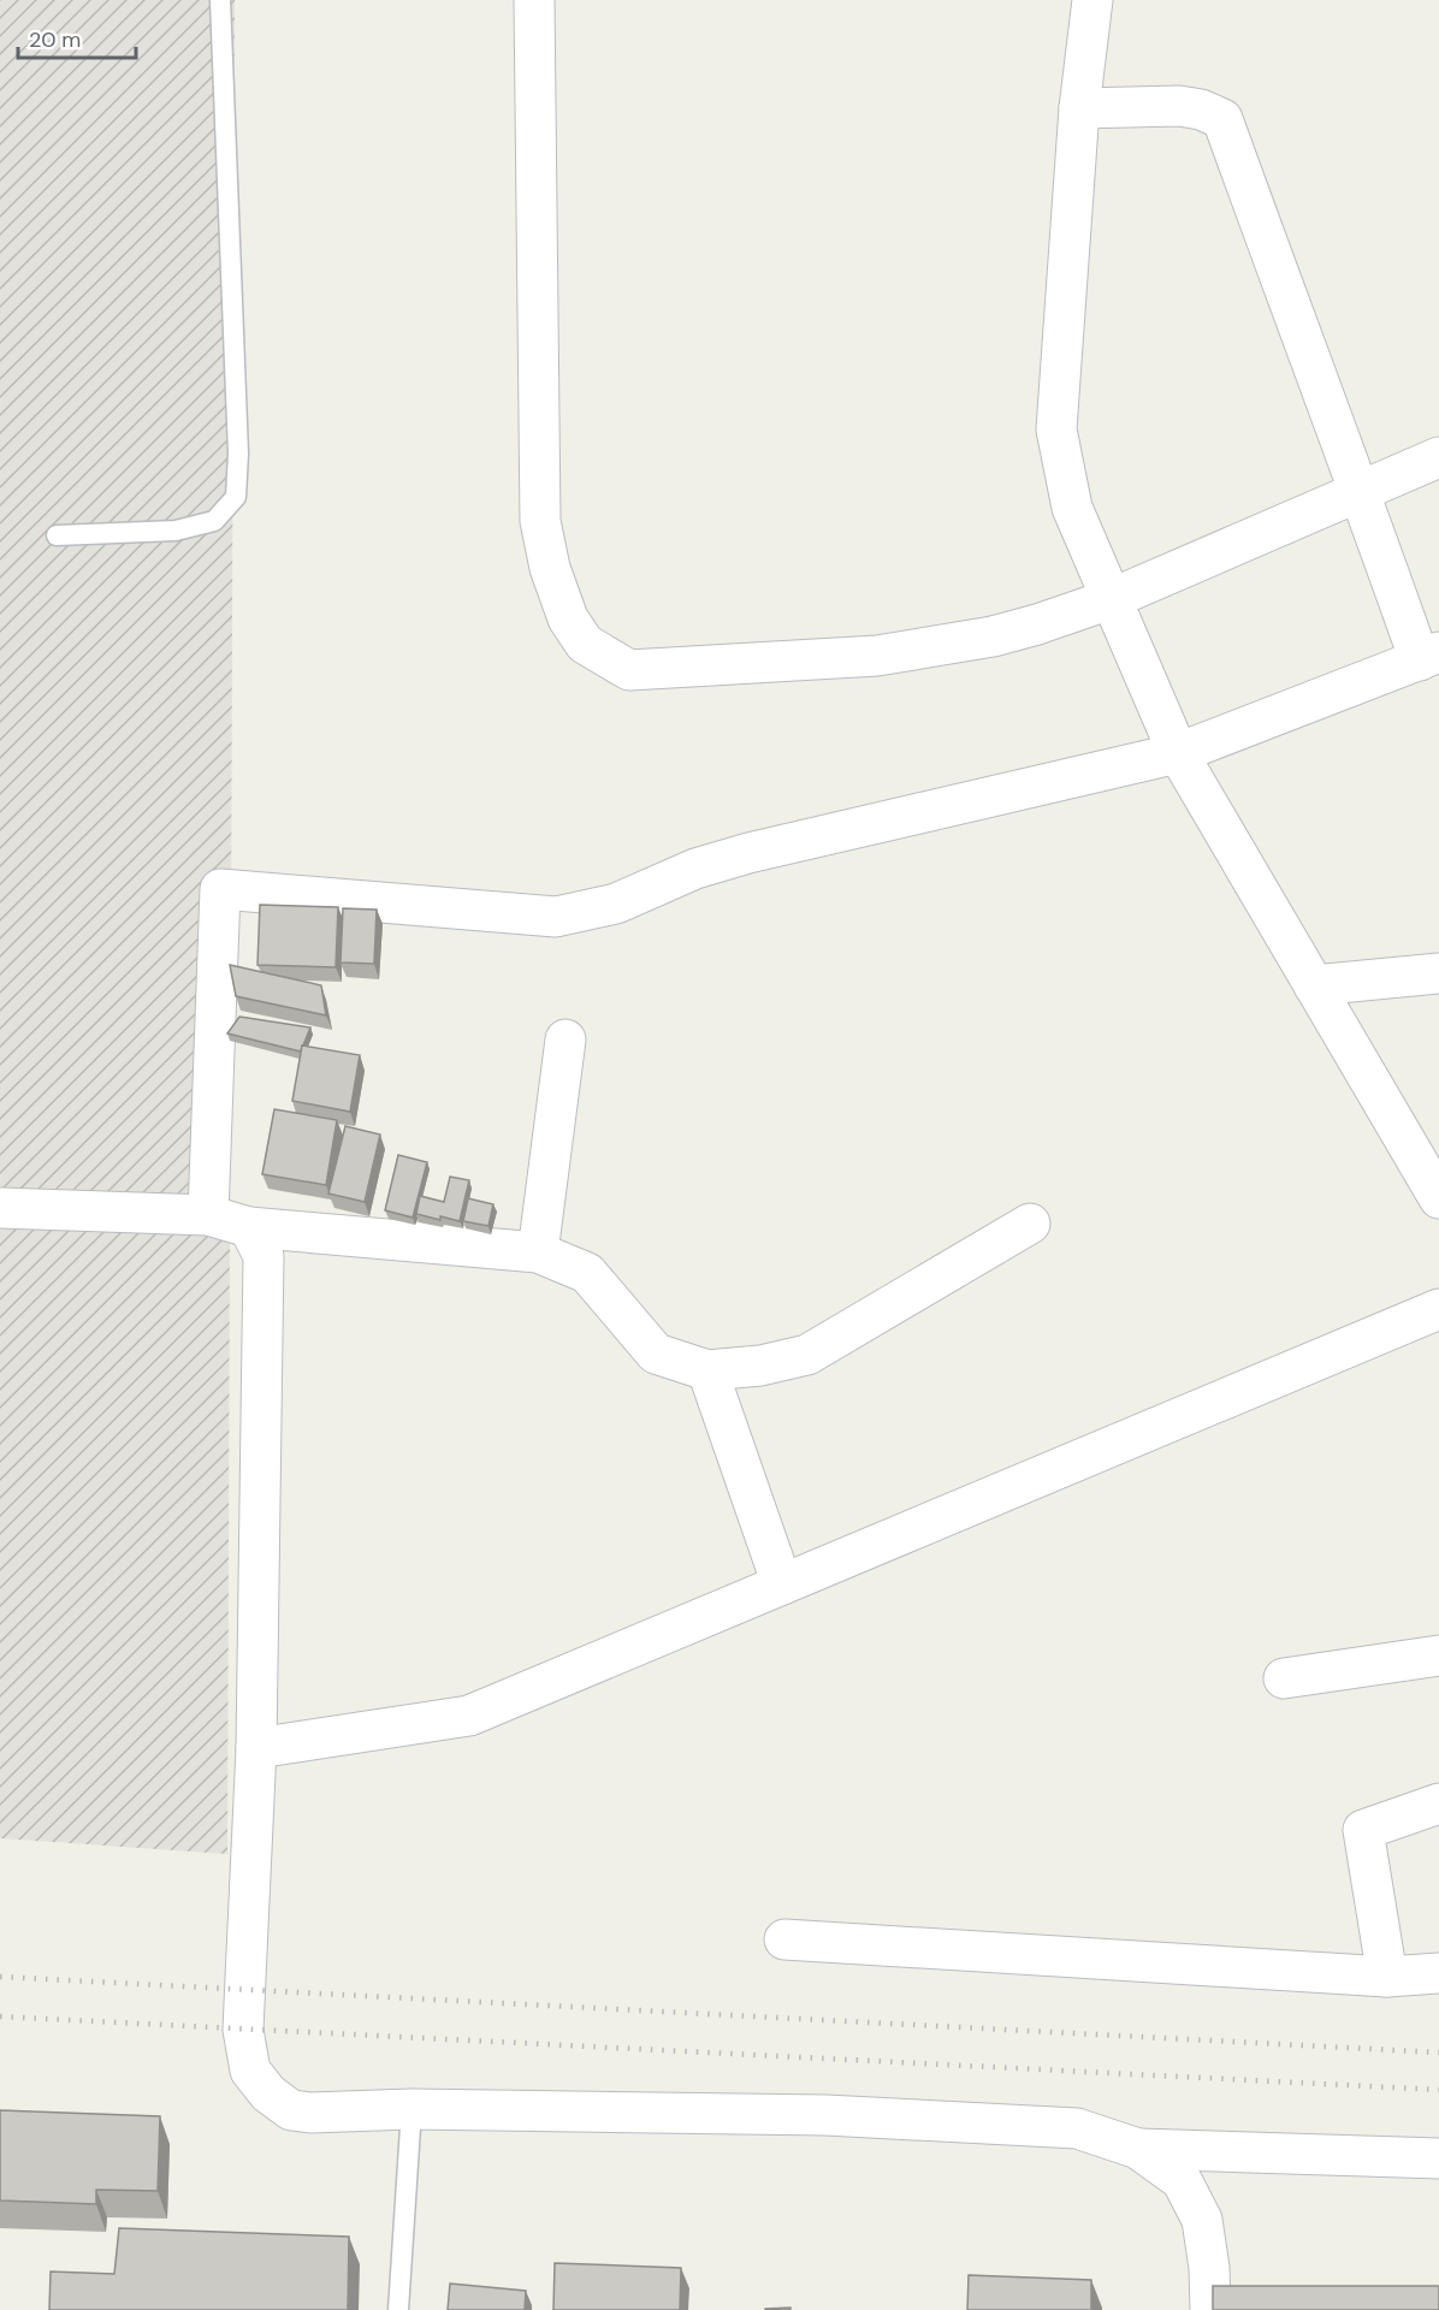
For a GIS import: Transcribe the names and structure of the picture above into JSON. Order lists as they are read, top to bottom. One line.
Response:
{"scale_bar":"20 m"}
